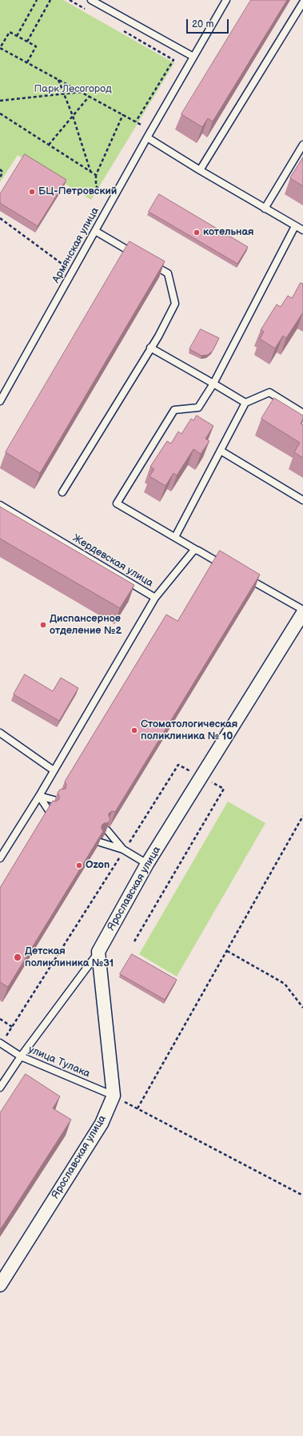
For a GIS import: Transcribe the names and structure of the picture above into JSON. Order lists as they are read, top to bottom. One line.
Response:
{"streets":{"street":["Ярославская улица"],"lane":["Армянская улица","Жердевская улица","улица Тулака"]},"crossings":[["Ярославская улица","улица Тулака"]],"parks":["Парк Лесогород"],"places":["БЦ-Петровский","котельная","Диспансерное отделение №2","Стоматологическая поликлиника № 10","Ozon","Детская поликлиника №31"],"scale_bar":"20 m"}
